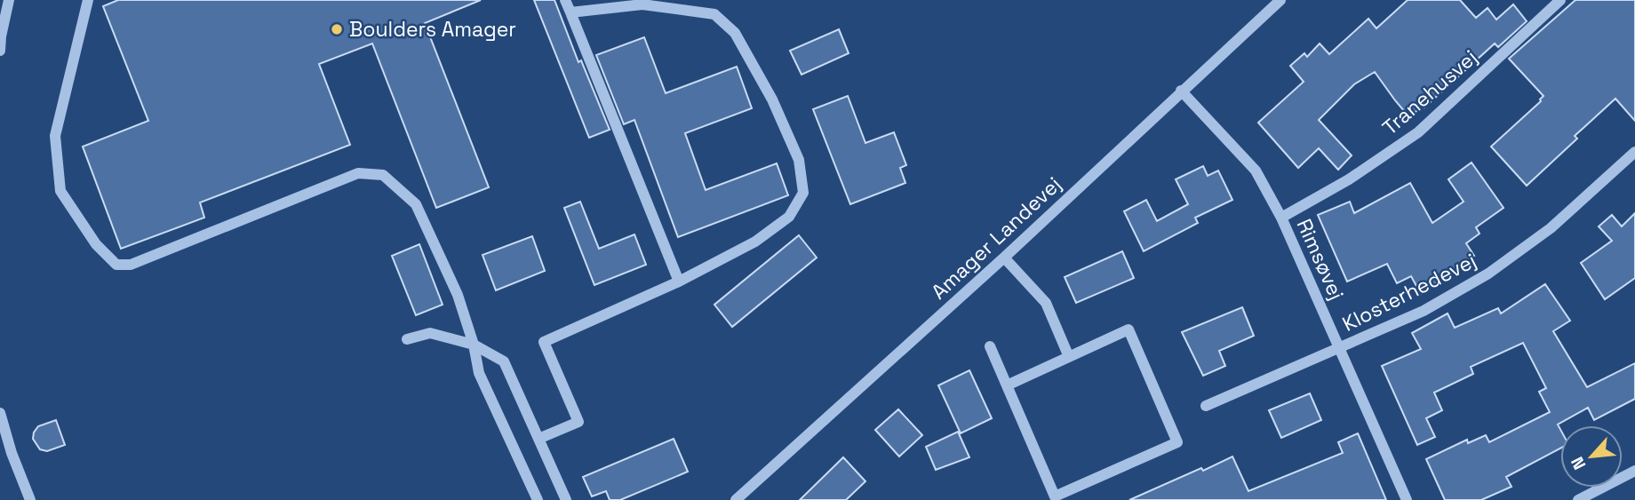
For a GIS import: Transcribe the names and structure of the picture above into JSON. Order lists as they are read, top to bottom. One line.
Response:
{"streets":{"street":["Tranehusvej","Amager Landevej","Rimsøvej","Klosterhedevej"]},"crossings":[["Tranehusvej","Rimsøvej"],["Amager Landevej","Rimsøvej"],["Rimsøvej","Klosterhedevej"]],"places":["Boulders Amager"],"north":"bottom left"}
